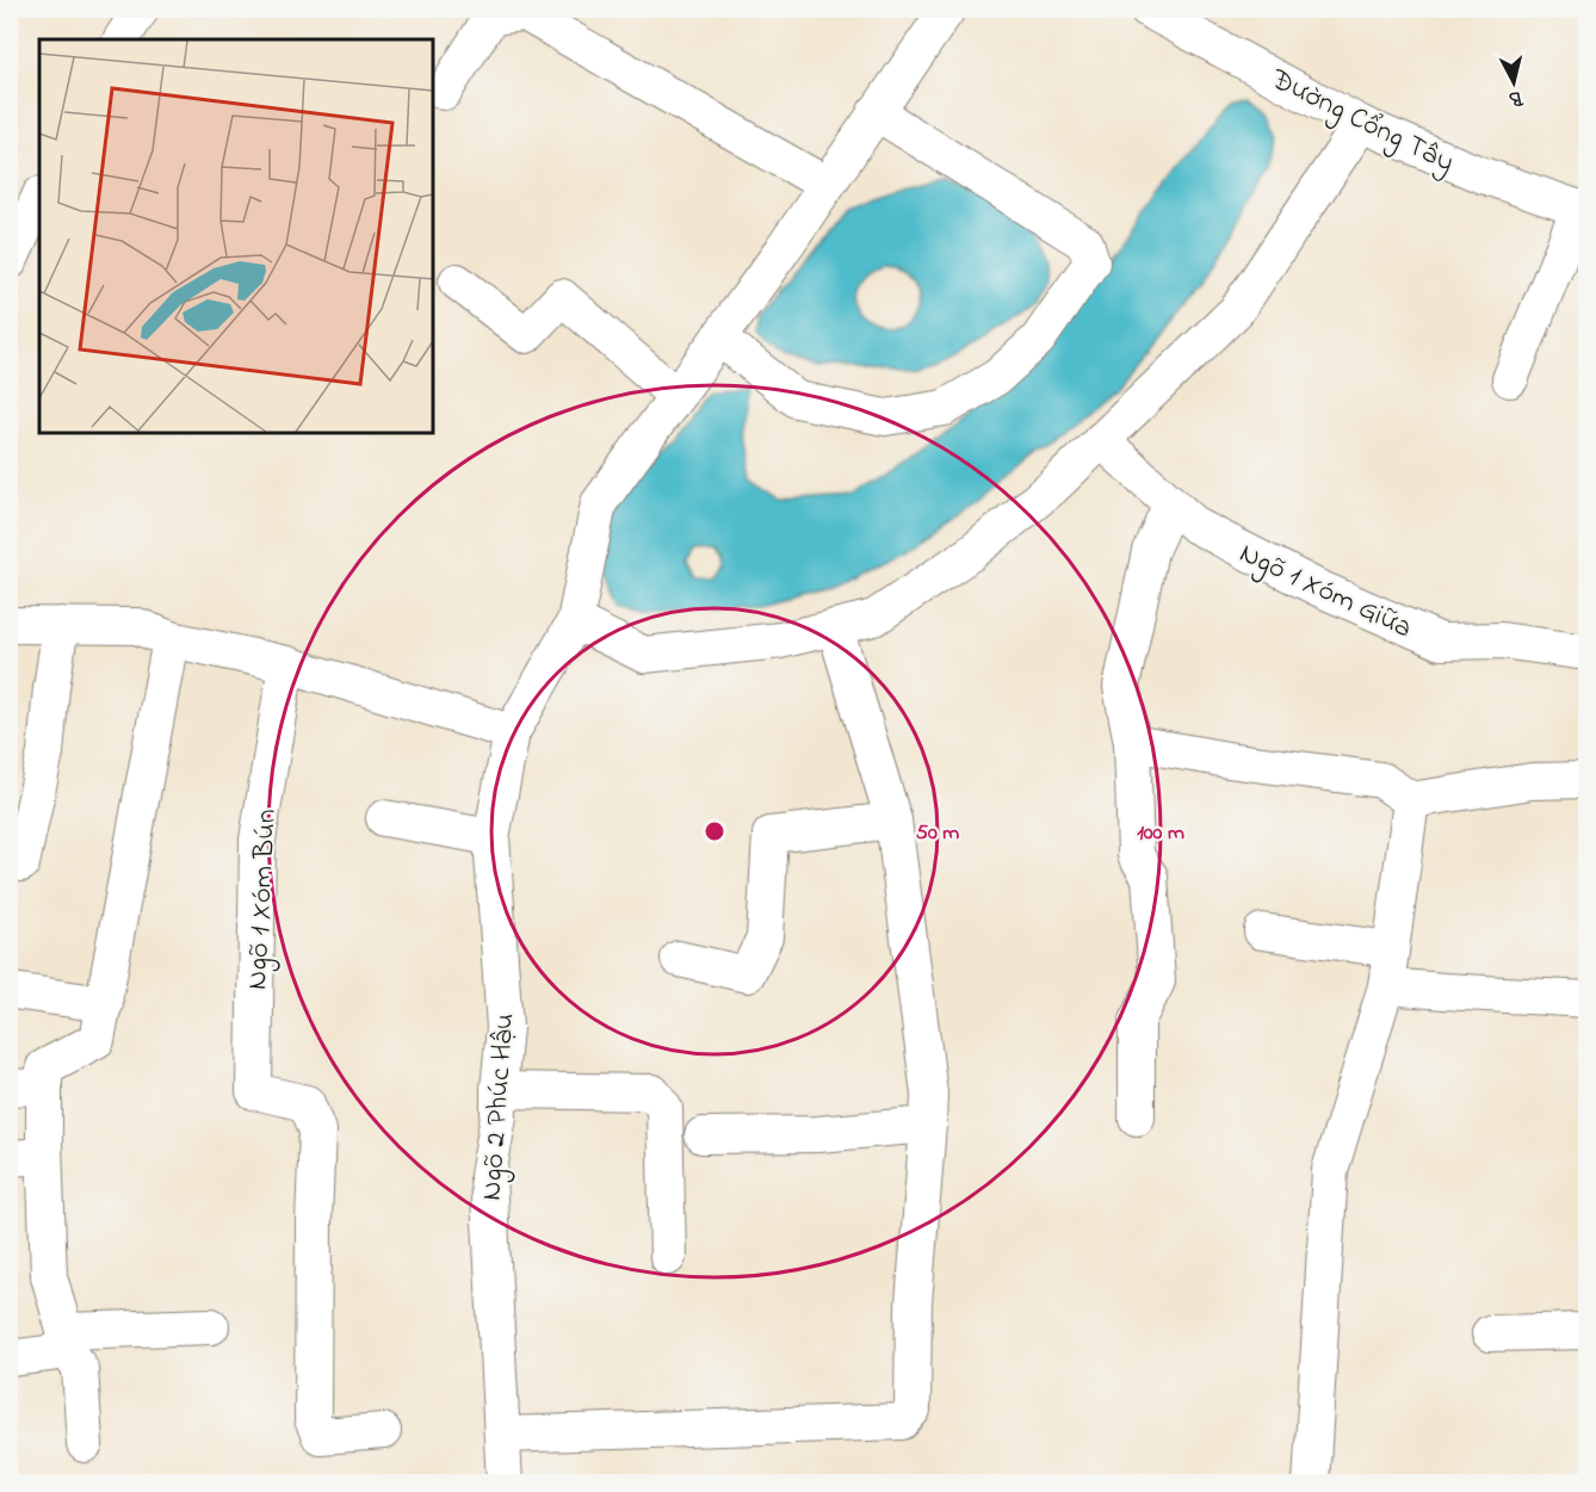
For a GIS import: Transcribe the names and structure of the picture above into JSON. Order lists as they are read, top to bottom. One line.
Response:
{"streets":{"street":["Đường Cổng Tây","Ngõ 1 Xóm Giữa","Ngõ 1 Xóm Bún","Ngõ 2 Phúc Hậu"]},"north":"bottom","rings":["50 m","100 m"]}
